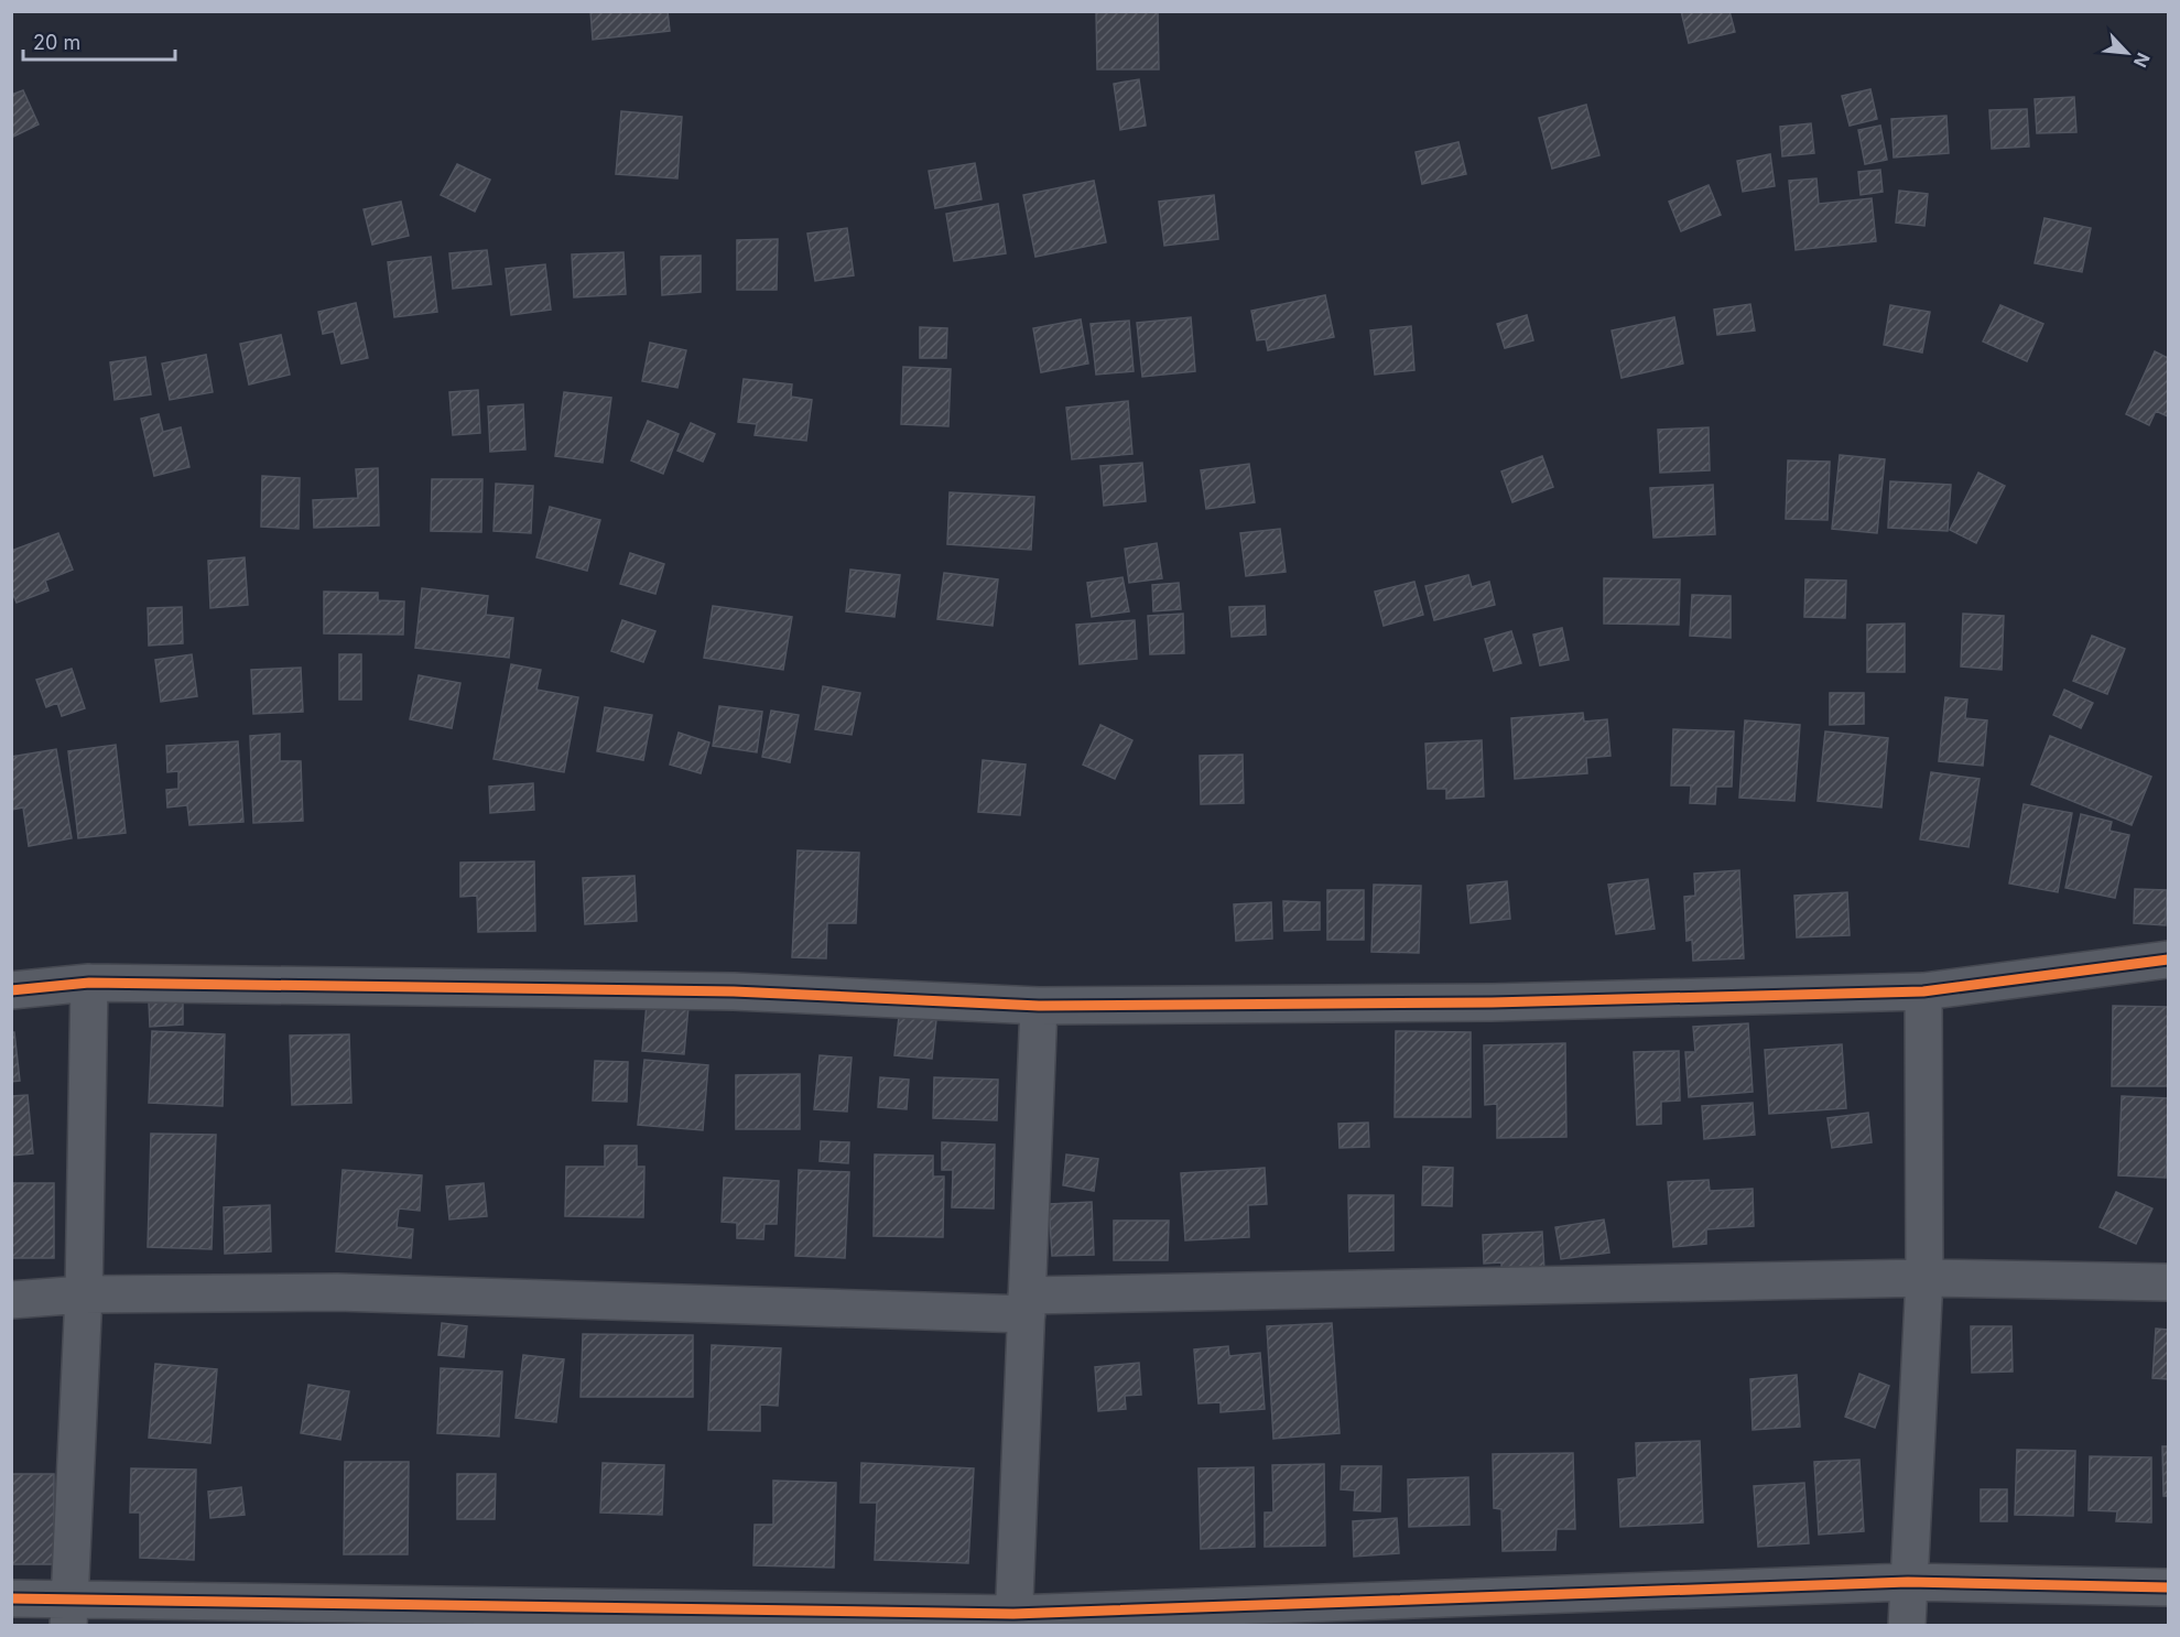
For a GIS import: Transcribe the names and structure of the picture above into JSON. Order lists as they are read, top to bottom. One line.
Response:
{"scale_bar":"20 m","north":"bottom right"}
